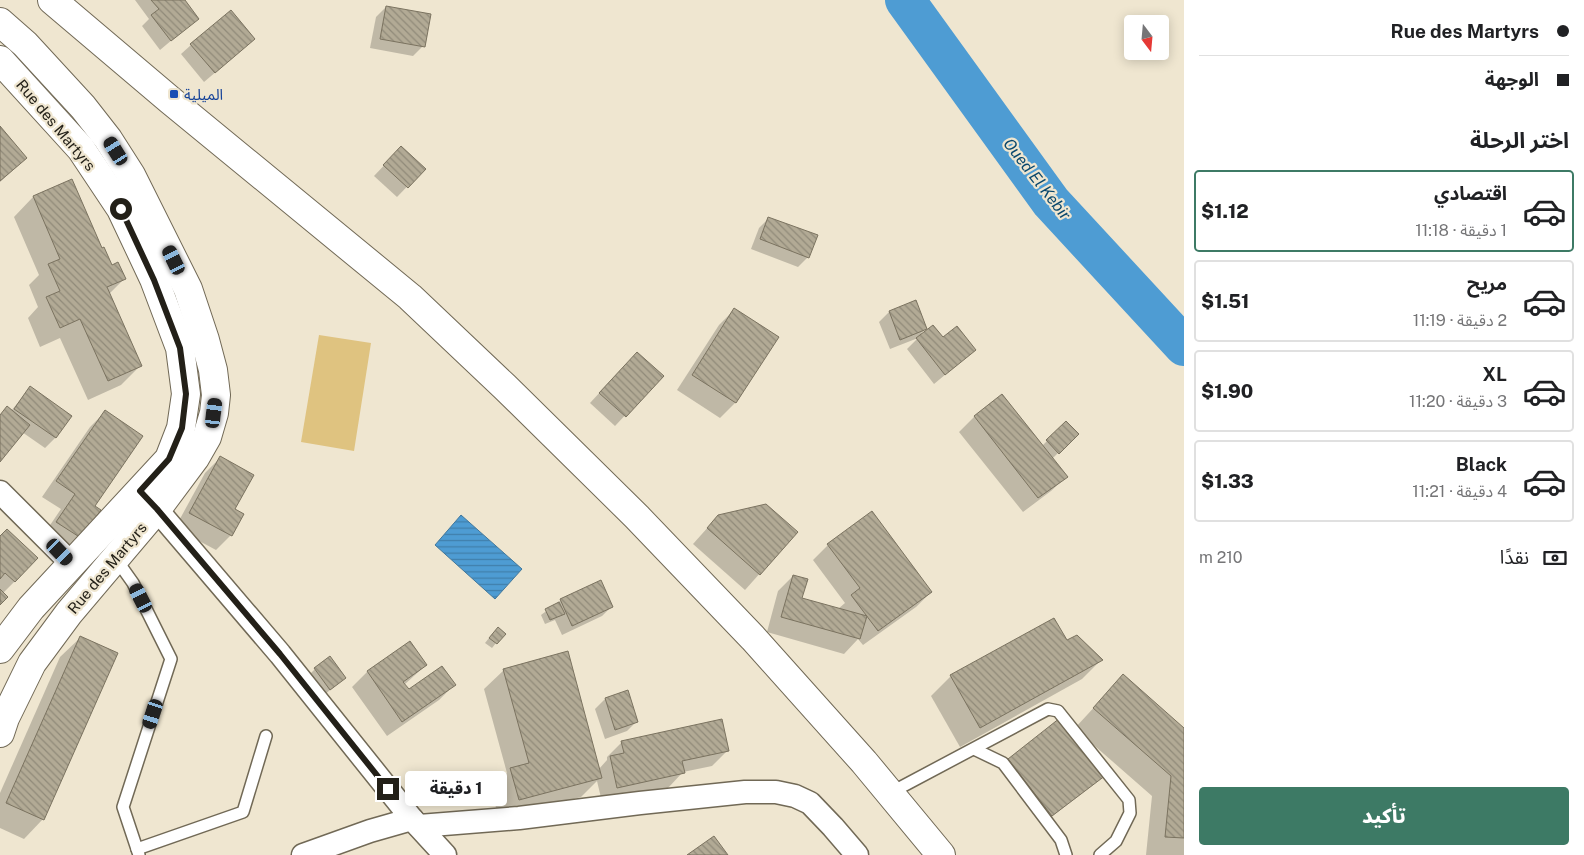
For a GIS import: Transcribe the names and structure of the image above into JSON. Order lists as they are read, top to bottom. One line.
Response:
{"streets":{"main road":["Rue des Martyrs"]},"water":["Oued El Kebir"],"places":{"transit":["الميلية"]},"north":"bottom","page":{"banner":["Rue des Martyrs","الوجهة"],"heading":"اختر الرحلة","list":[{"name":"اقتصادي","note":"1 دقيقة · 11:18","value":"$1.12"},{"name":"مريح","note":"2 دقيقة · 11:19","value":"$1.51"},{"name":"XL","note":"3 دقيقة · 11:20","value":"$1.90"},{"name":"Black","note":"4 دقيقة · 11:21","value":"$1.33"}],"pay":["نقدًا","210 m"],"bubble":"1 دقيقة","buttons":"تأكيد"}}
